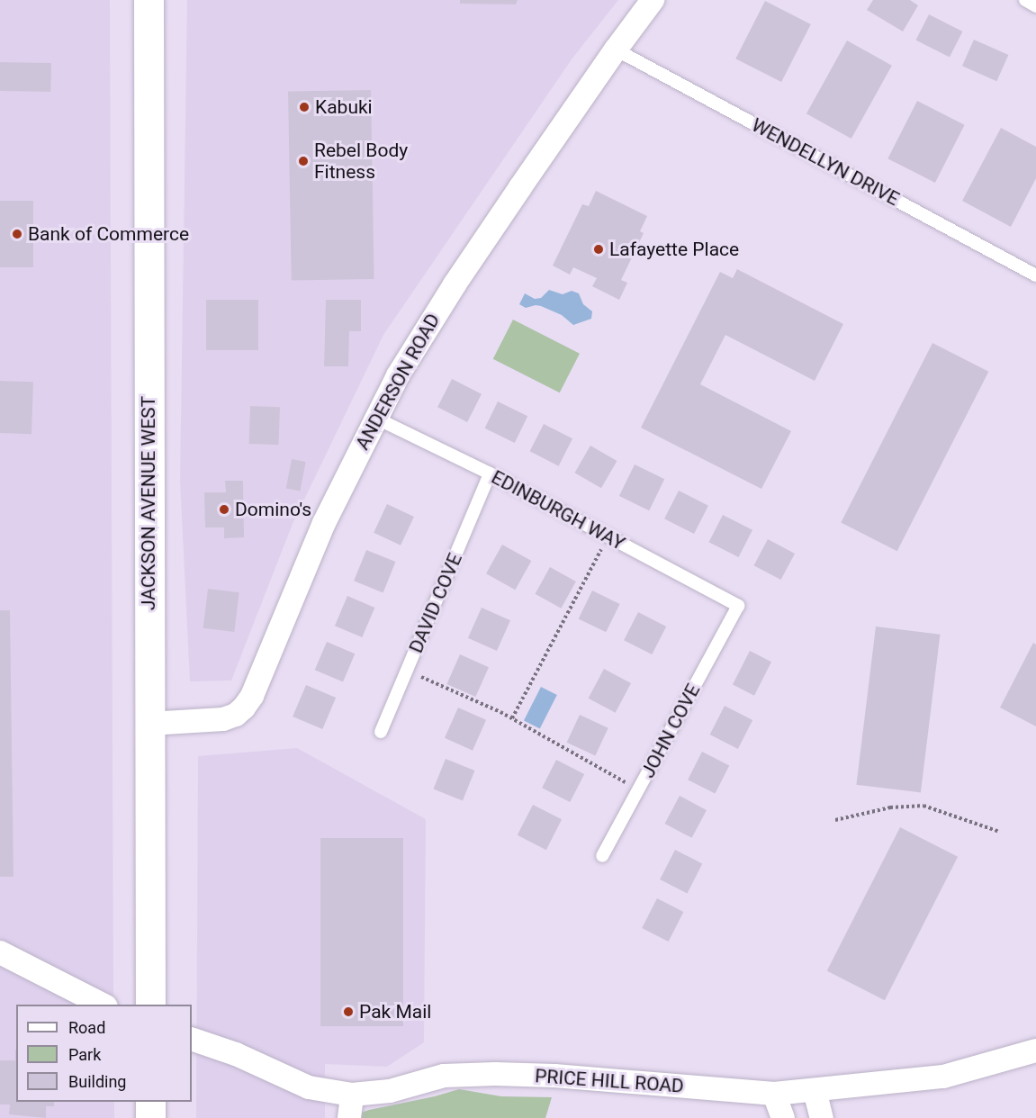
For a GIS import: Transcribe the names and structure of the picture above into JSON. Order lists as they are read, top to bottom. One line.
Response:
{"streets":{"main road":["JACKSON AVENUE WEST"],"street":["ANDERSON ROAD","PRICE HILL ROAD"],"lane":["WENDELLYN DRIVE","EDINBURGH WAY","DAVID COVE","JOHN COVE"]},"crossings":[["WENDELLYN DRIVE","ANDERSON ROAD"],["ANDERSON ROAD","JACKSON AVENUE WEST"],["ANDERSON ROAD","EDINBURGH WAY"],["EDINBURGH WAY","DAVID COVE"],["EDINBURGH WAY","JOHN COVE"]],"places":["Kabuki","Rebel Body Fitness","Bank of Commerce","Lafayette Place","Domino's","Pak Mail"],"legend":["Road","Park","Building"]}
